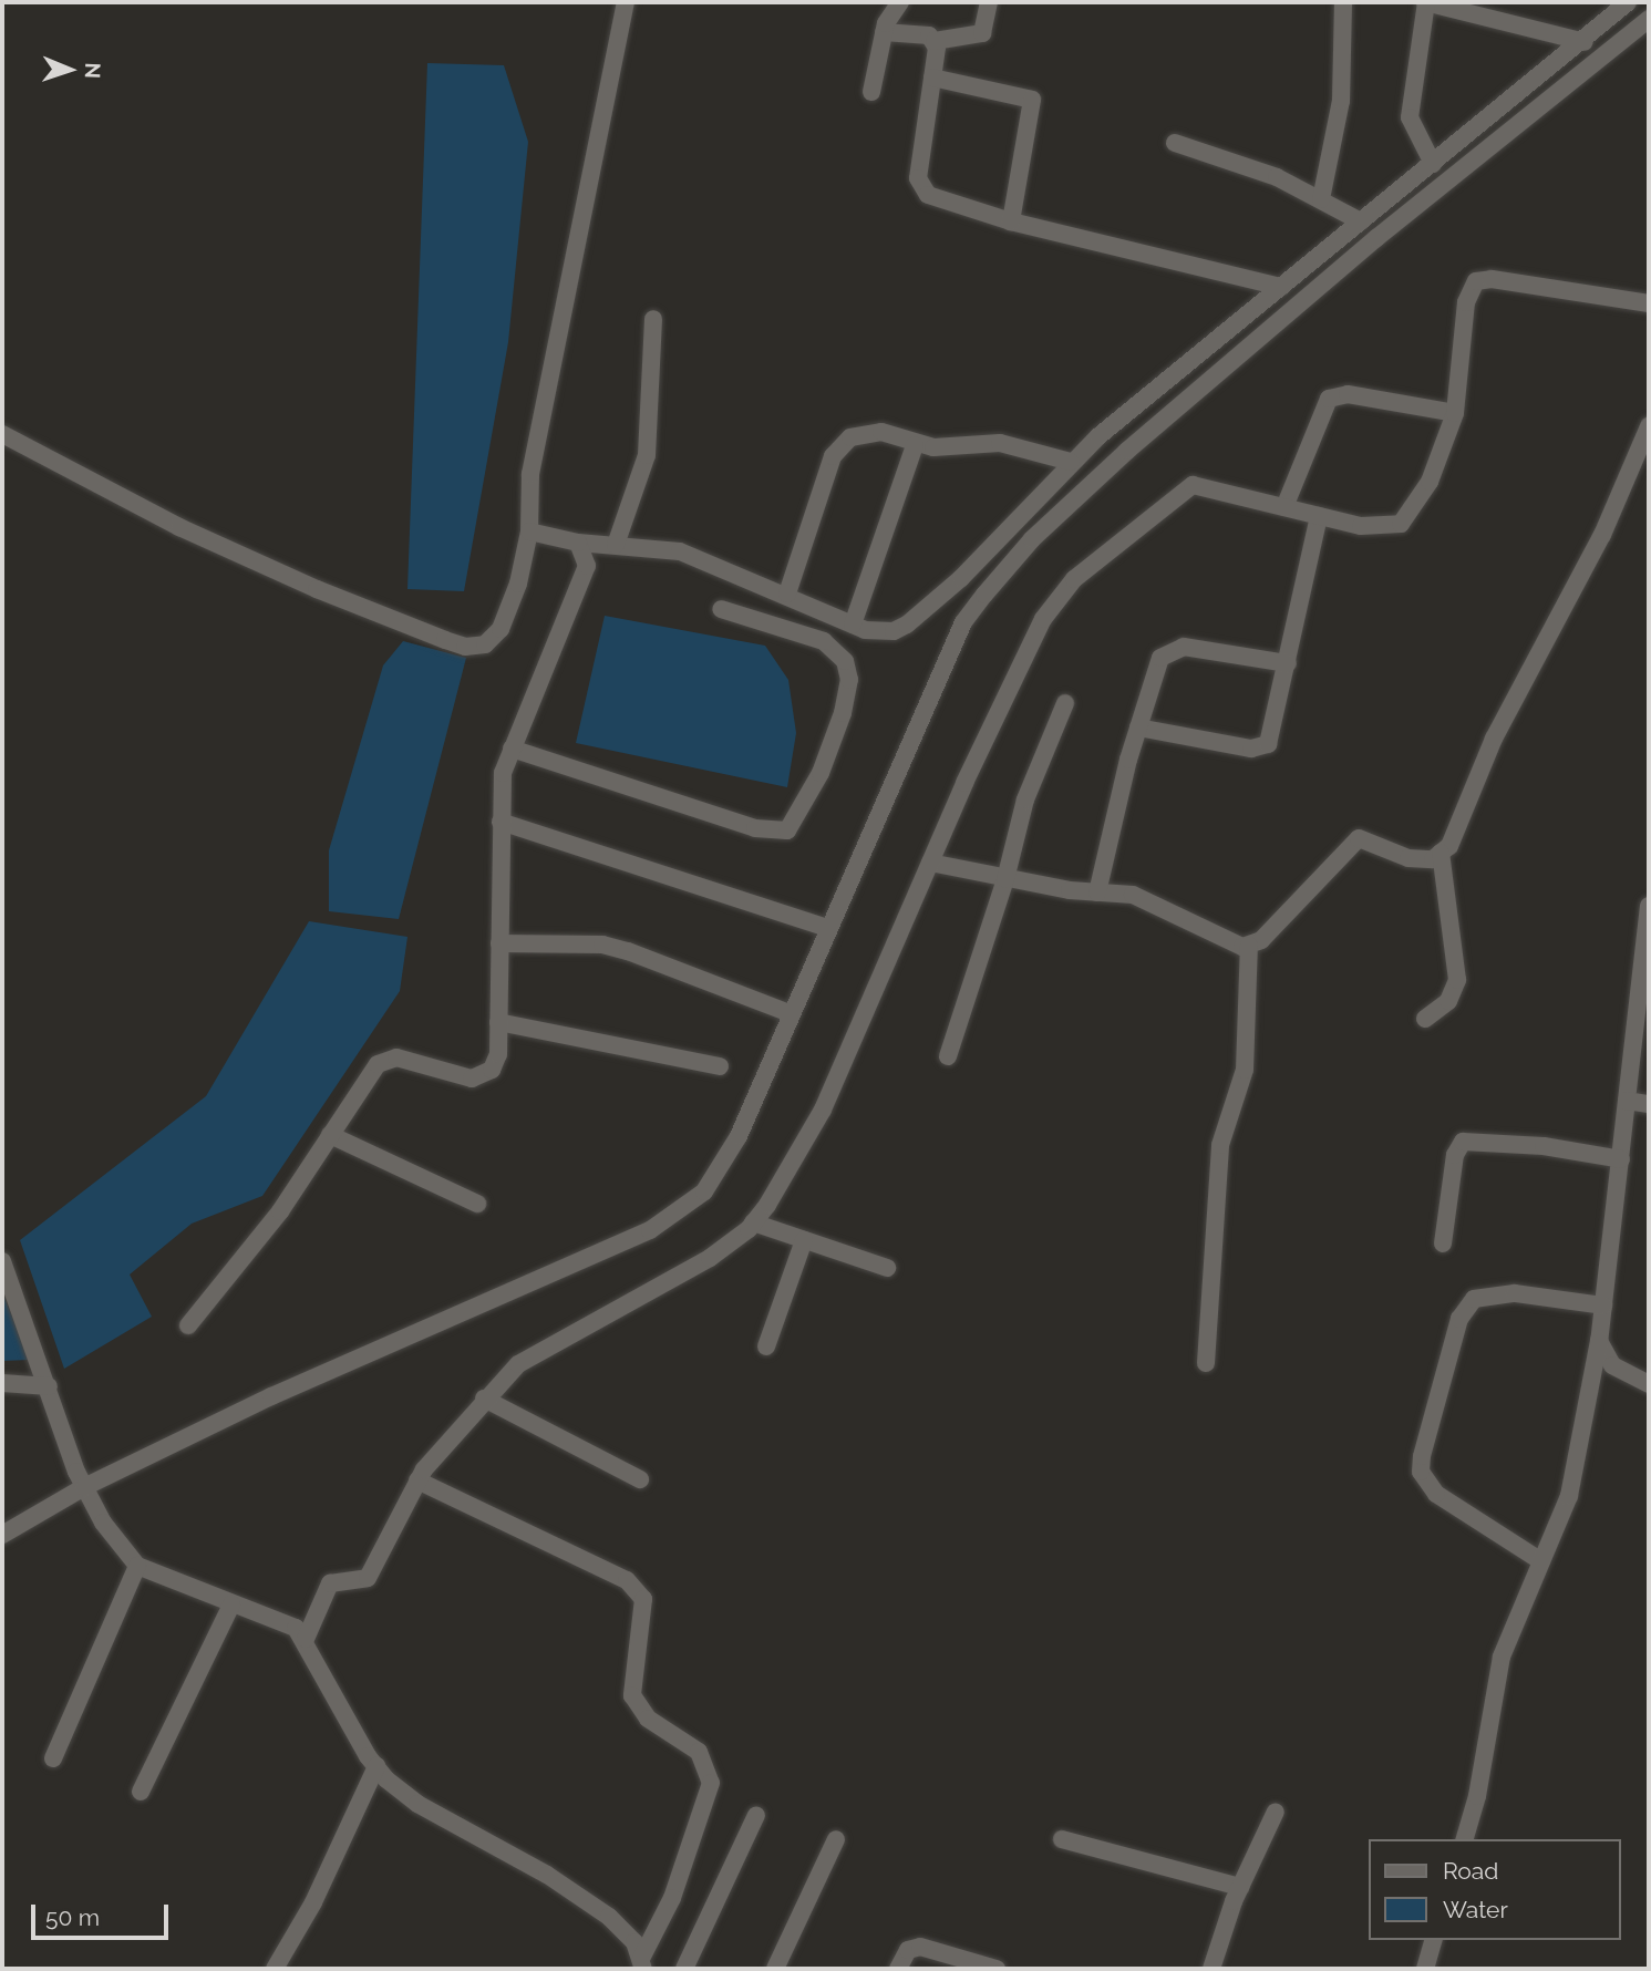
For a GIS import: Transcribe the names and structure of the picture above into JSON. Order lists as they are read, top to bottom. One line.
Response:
{"legend":["Road","Water"],"scale_bar":"50 m","north":"right"}
